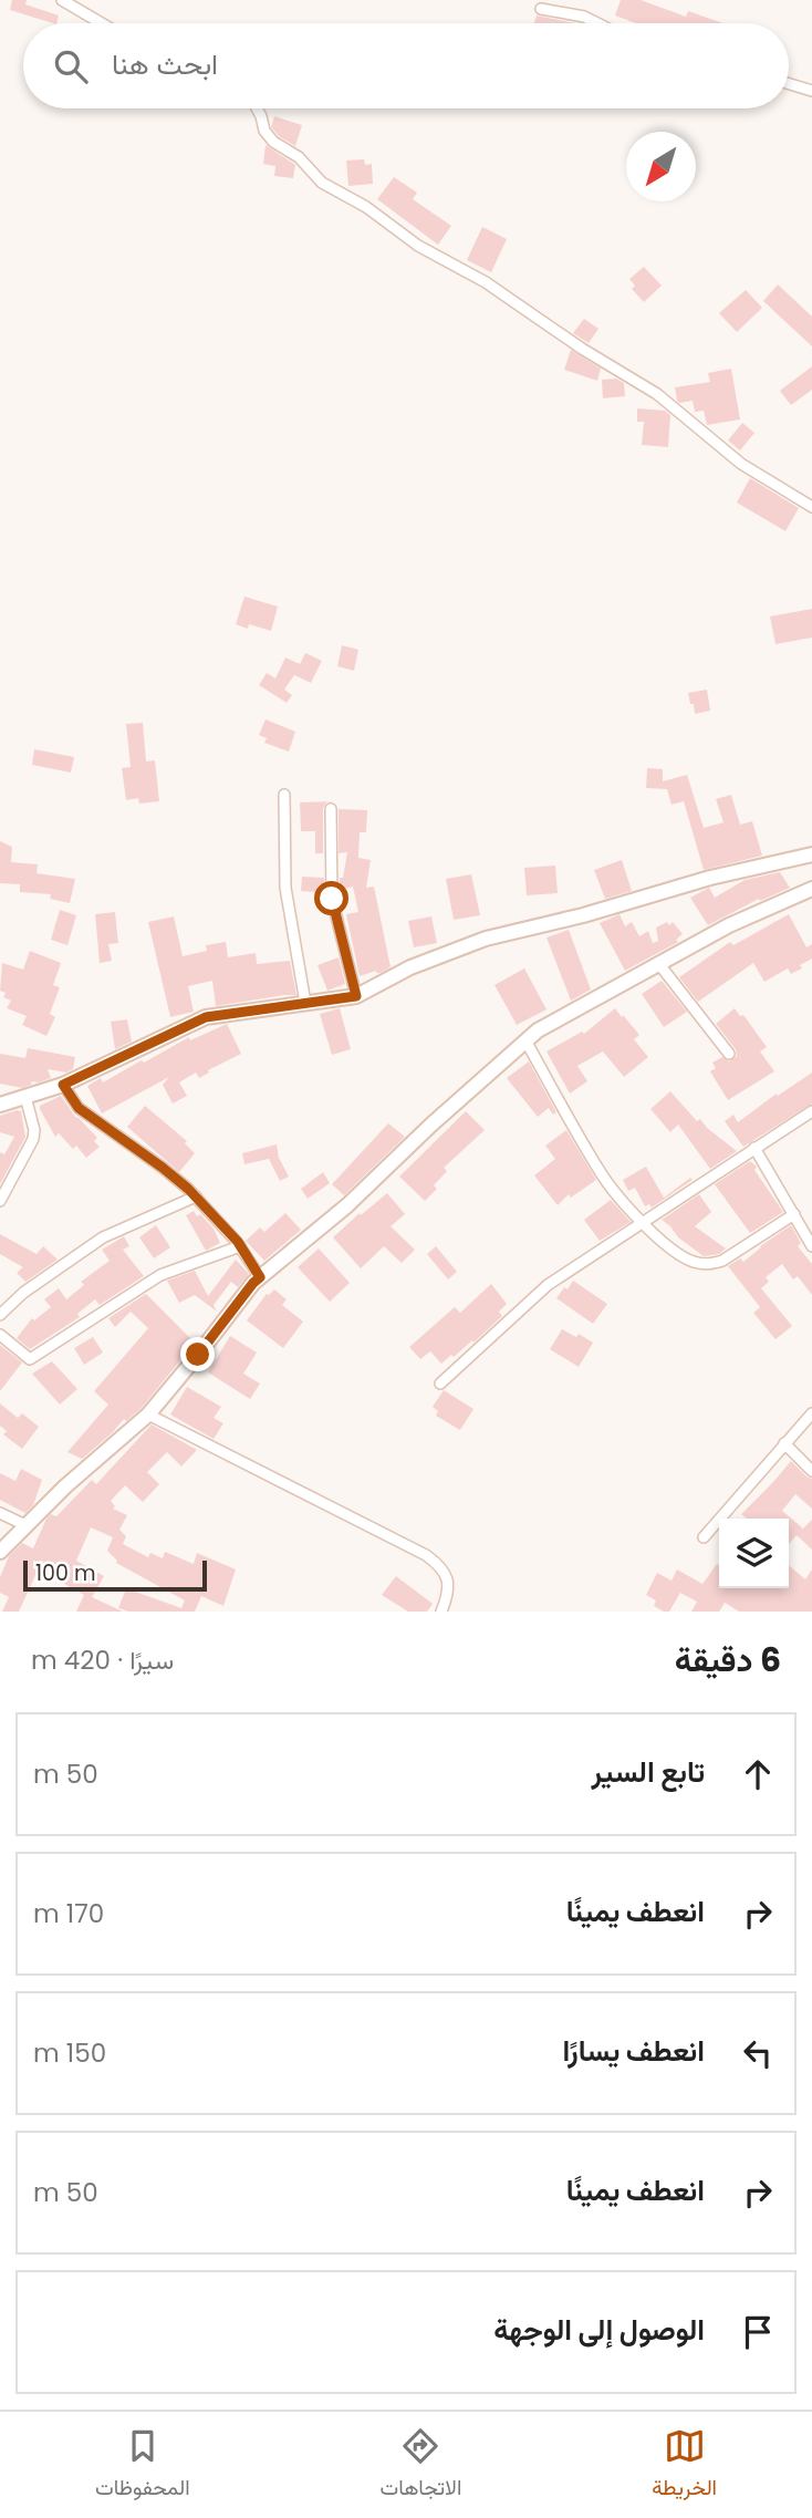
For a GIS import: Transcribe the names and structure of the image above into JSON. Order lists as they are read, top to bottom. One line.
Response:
{"scale_bar":"100 m","north":"bottom left","page":{"search":"ابحث هنا","scale":"100 m","heading":["6 دقيقة","سيرًا · 420 m"],"list":[["تابع السير","50 m"],["انعطف يمينًا","170 m"],["انعطف يسارًا","150 m"],["انعطف يمينًا","50 m"],"الوصول إلى الوجهة"],"nav":["الخريطة","الاتجاهات","المحفوظات"]}}
